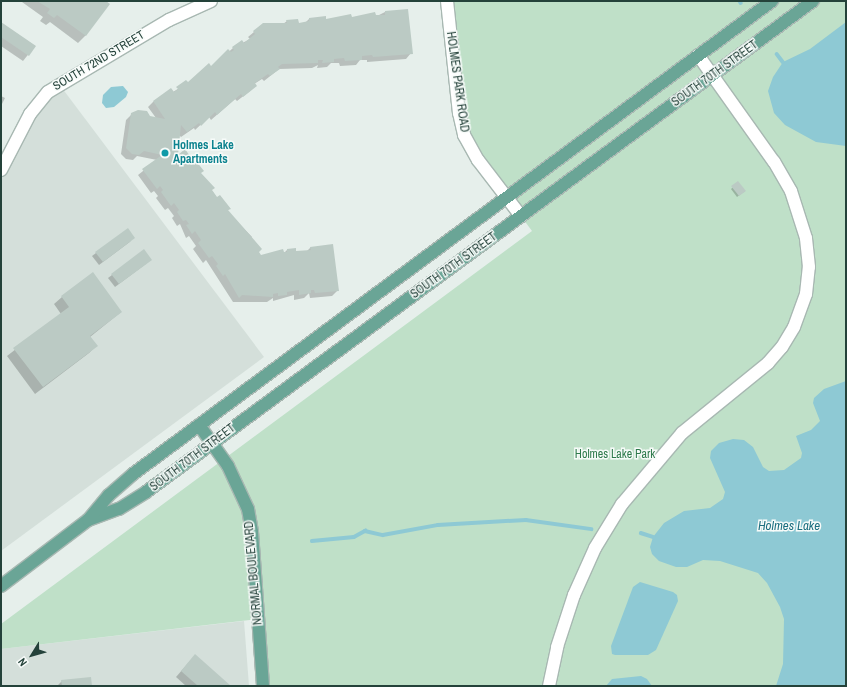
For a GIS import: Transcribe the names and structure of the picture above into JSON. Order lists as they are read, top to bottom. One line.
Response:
{"streets":{"main road":["SOUTH 70TH STREET","NORMAL BOULEVARD"],"street":["SOUTH 72ND STREET","HOLMES PARK ROAD"]},"crossings":[["SOUTH 70TH STREET","HOLMES PARK ROAD"],["SOUTH 70TH STREET","NORMAL BOULEVARD"]],"water":["Holmes Lake"],"parks":["Holmes Lake Park"],"places":["Holmes Lake Apartments"],"north":"bottom left"}
